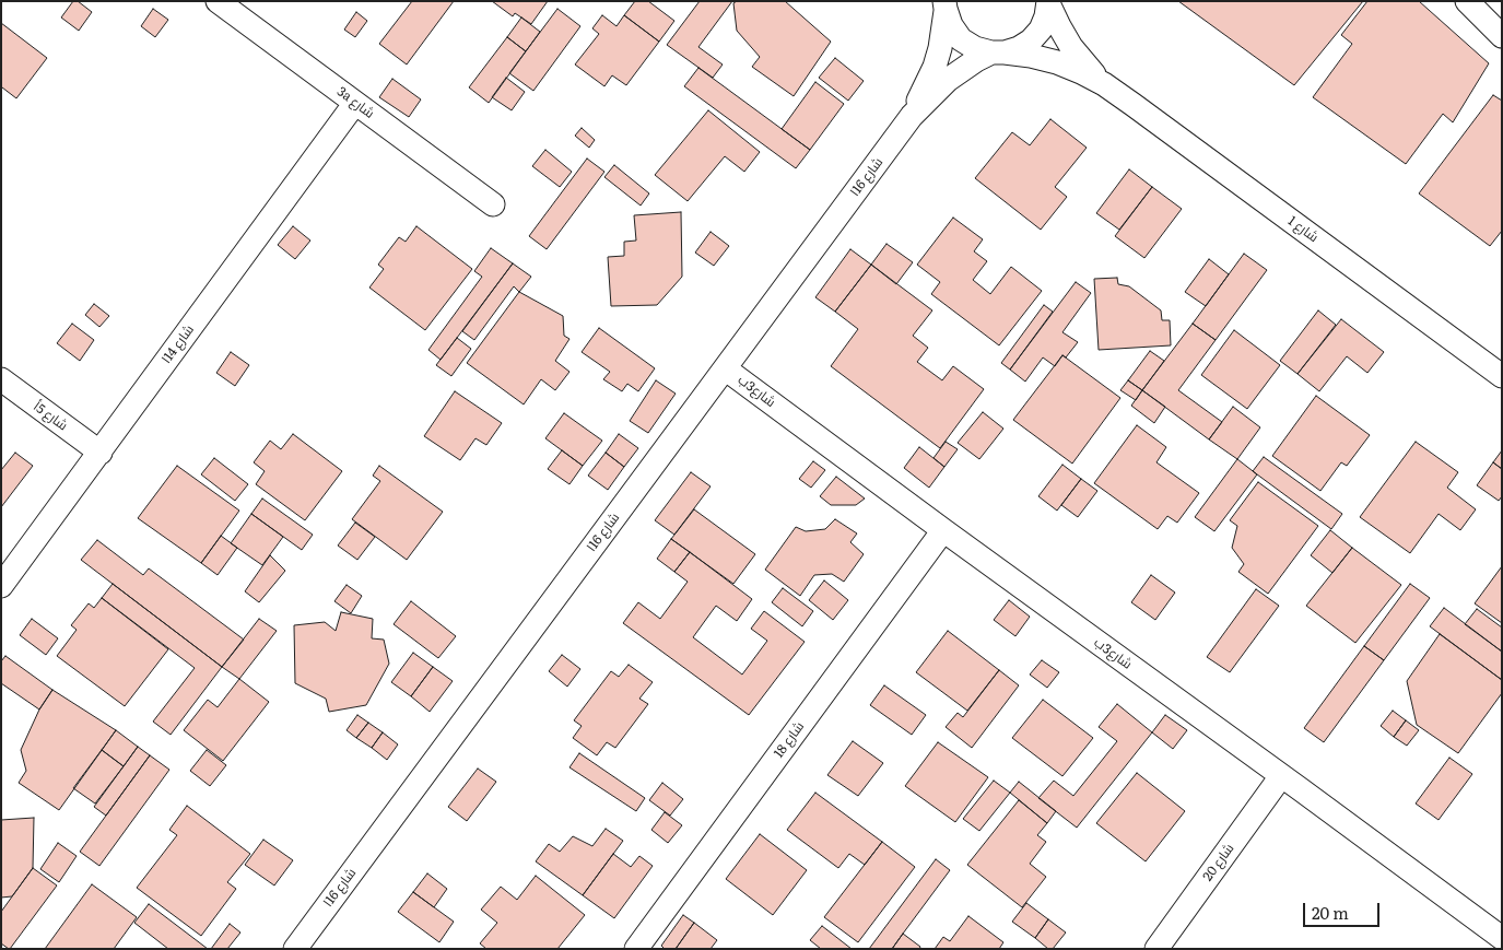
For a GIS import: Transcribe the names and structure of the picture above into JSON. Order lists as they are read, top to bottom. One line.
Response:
{"streets":{"street":["3a شارع","شارع 16ا","شارع 1","شارع 14ا","شارع3ب","شارع 5أ","شارع 18","شارع 20"]},"crossings":[["3a شارع","شارع 14ا"],["شارع 16ا","شارع 1"],["شارع 16ا","شارع3ب"],["شارع 14ا","شارع 5أ"],["شارع3ب","شارع 18"],["شارع3ب","شارع 20"]],"scale_bar":"20 m"}
